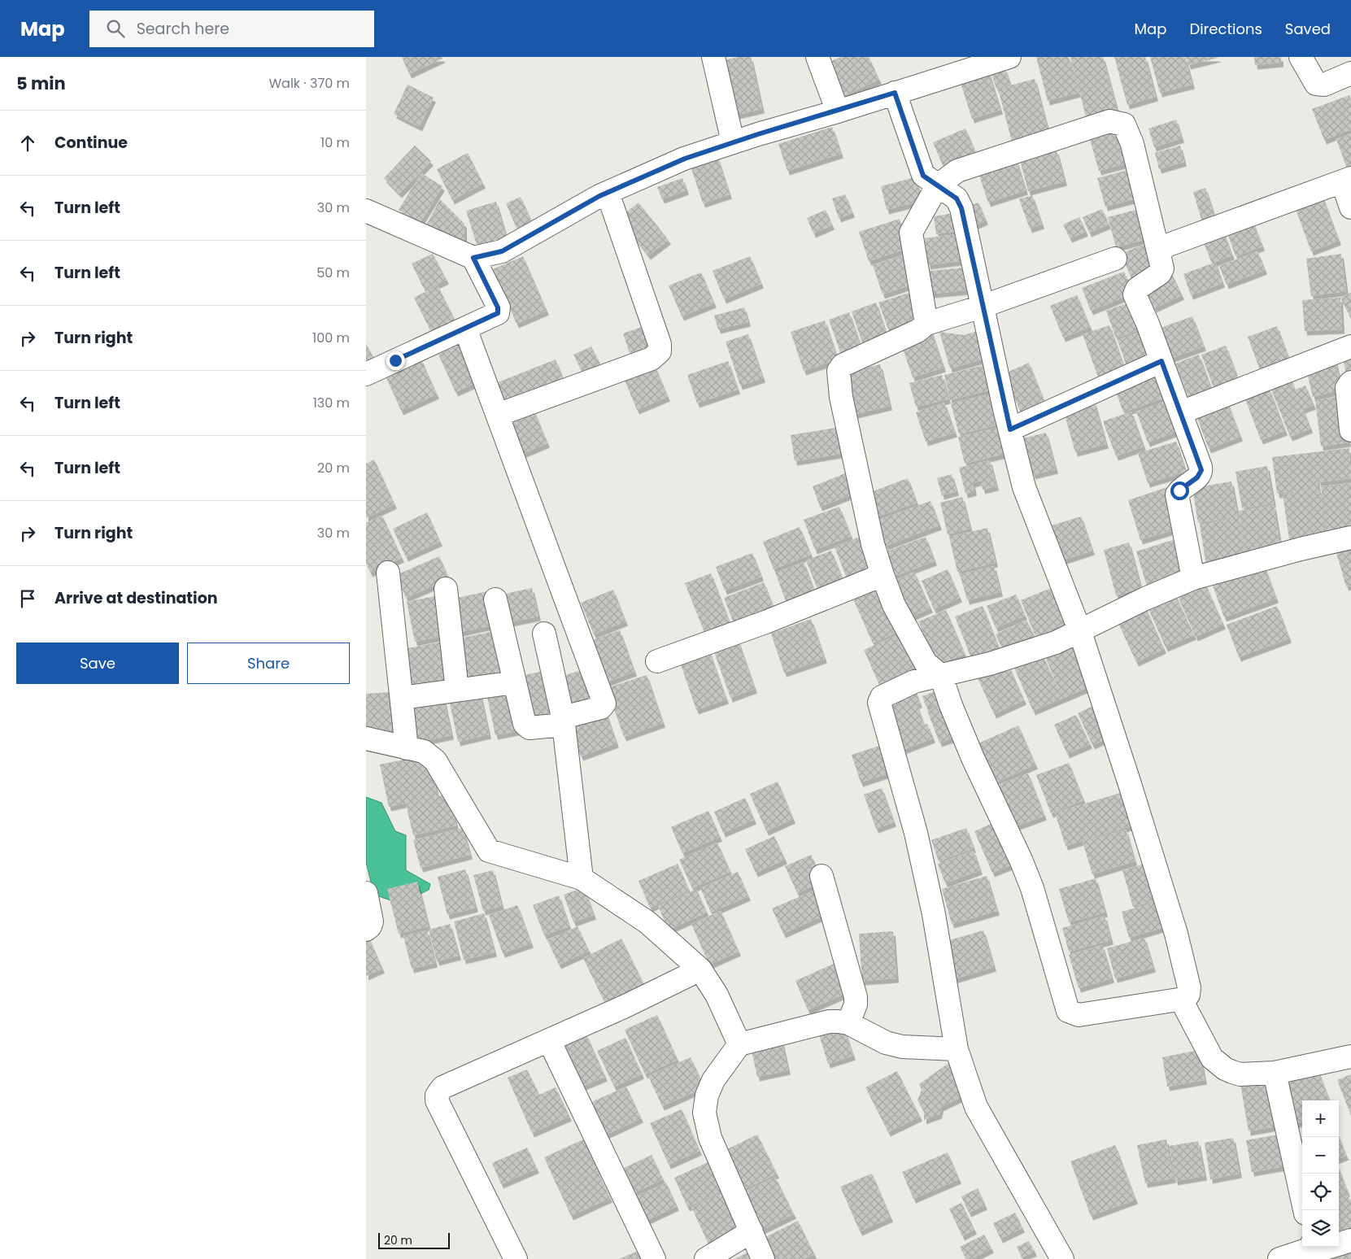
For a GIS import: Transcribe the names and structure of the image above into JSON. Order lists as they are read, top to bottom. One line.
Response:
{"scale_bar":"20 m","page":{"header":"Map","search":"Search here","nav":["Map","Directions","Saved"],"heading":["5 min","Walk · 370 m"],"list":[["Continue","10 m"],["Turn left","30 m"],["Turn left","50 m"],["Turn right","100 m"],["Turn left","130 m"],["Turn left","20 m"],["Turn right","30 m"],"Arrive at destination"],"buttons":["Save","Share"],"map_buttons":["+","−"],"scale":"20 m"}}
